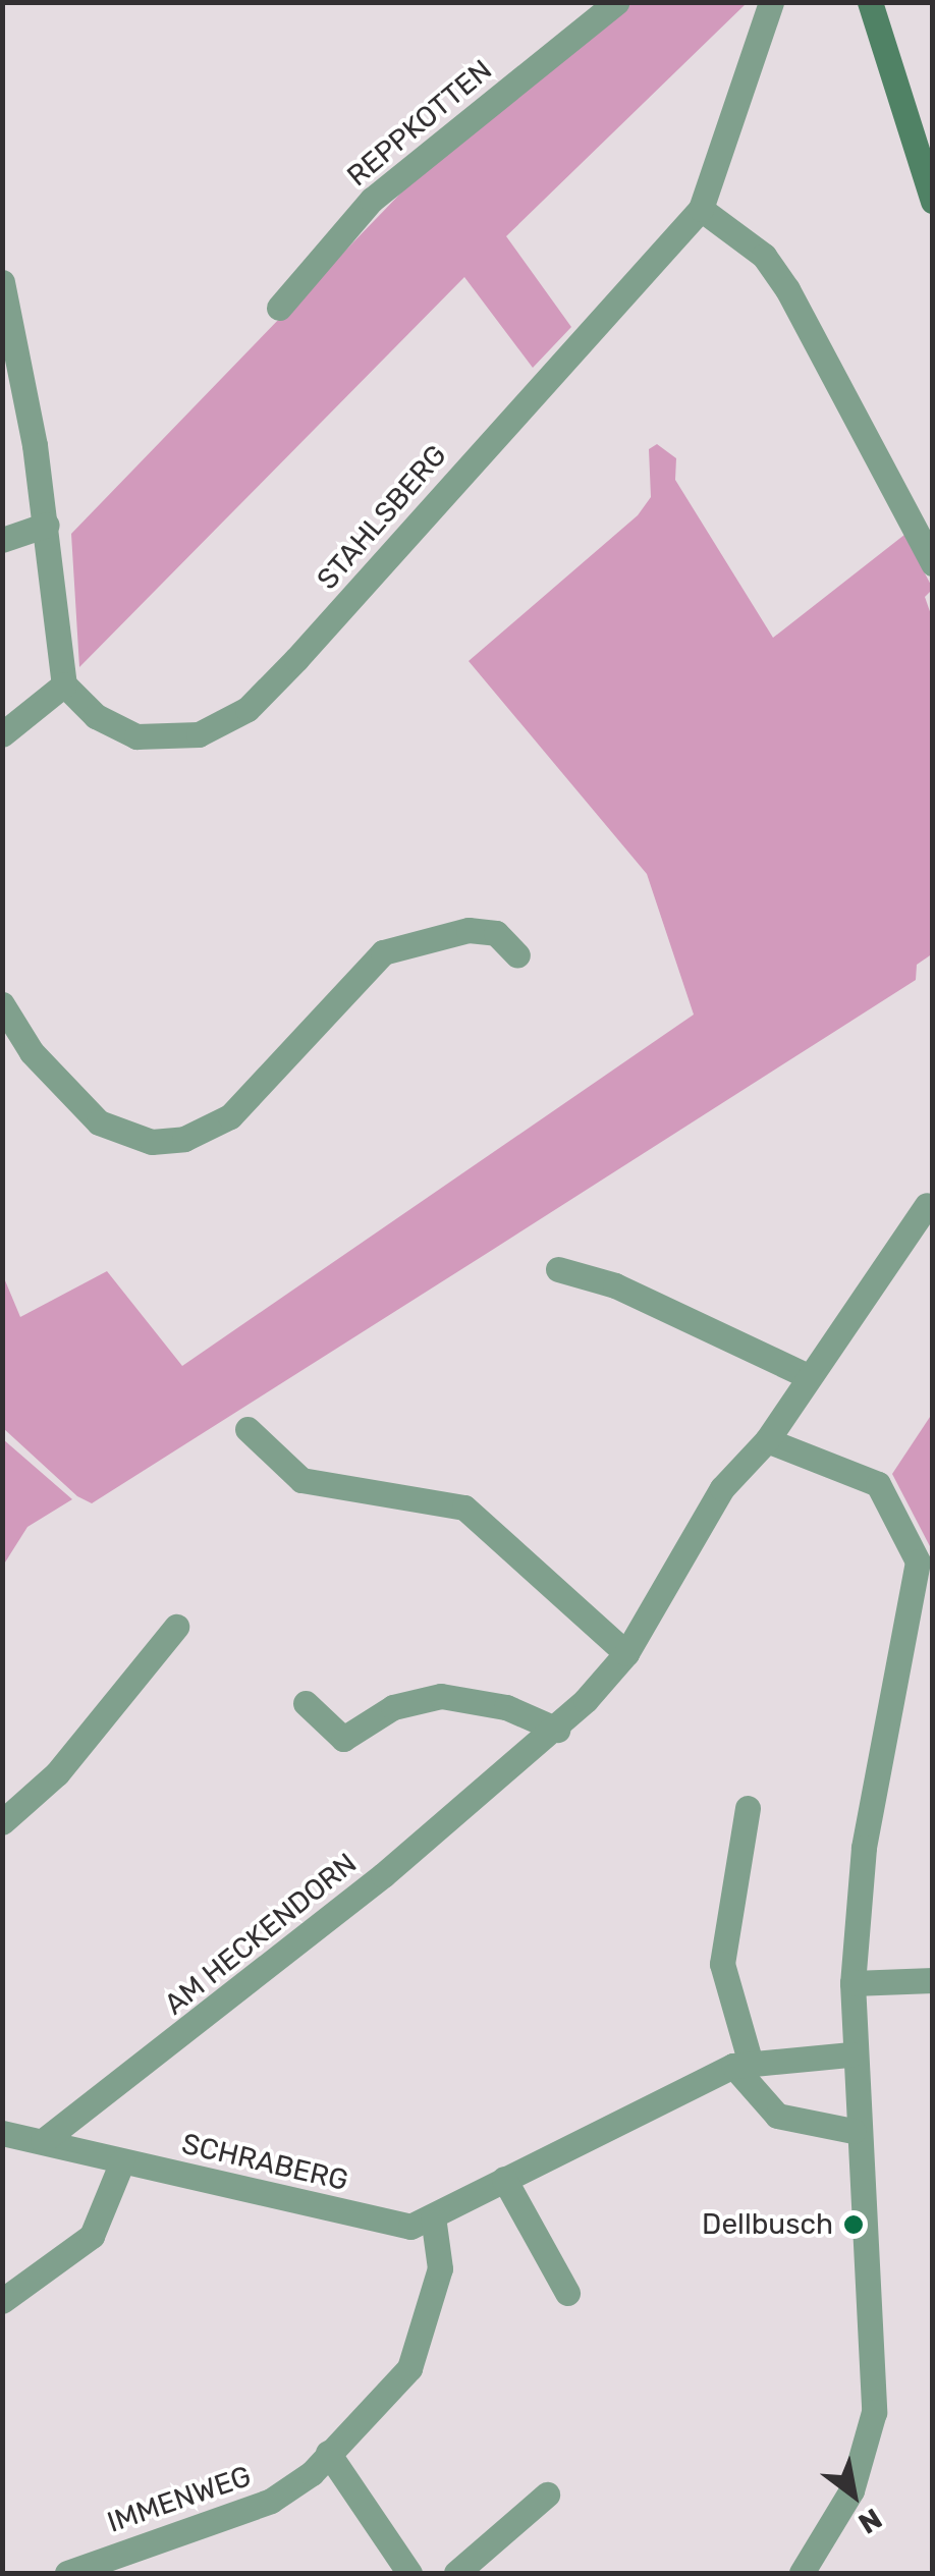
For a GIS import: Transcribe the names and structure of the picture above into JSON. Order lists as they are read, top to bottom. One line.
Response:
{"streets":{"street":["REPPKOTTEN","STAHLSBERG","AM HECKENDORN","SCHRABERG","IMMENWEG"]},"crossings":[["AM HECKENDORN","SCHRABERG"],["SCHRABERG","IMMENWEG"]],"places":["Dellbusch"],"north":"bottom right"}
